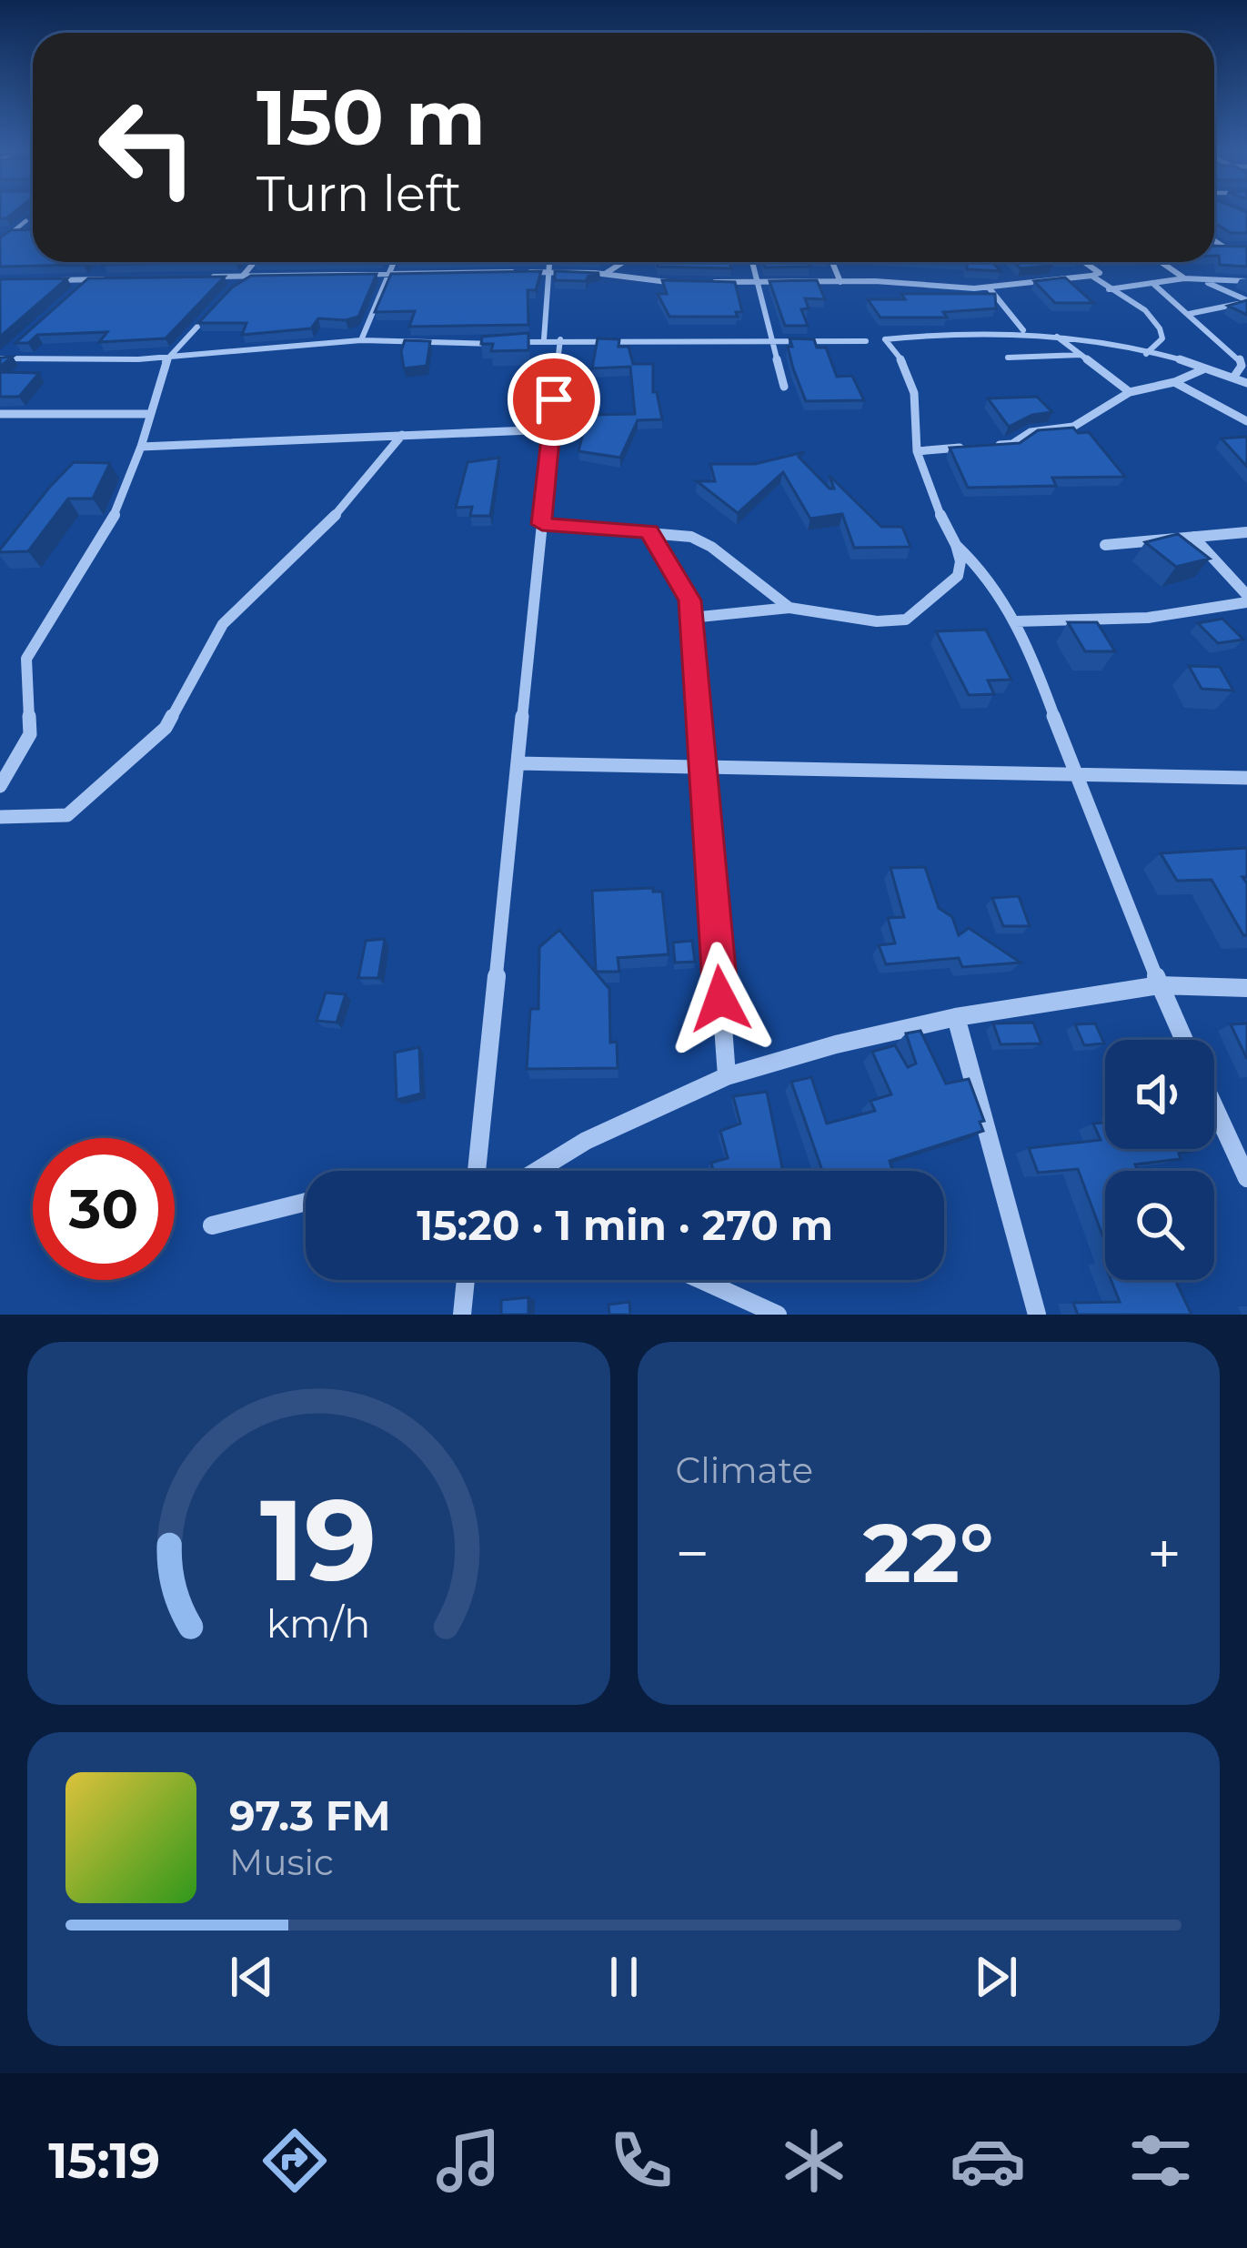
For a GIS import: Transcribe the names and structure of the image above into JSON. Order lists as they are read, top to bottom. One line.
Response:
{"page":{"turn":["150 m","Turn left"],"limit":"30","trip":"15:20 · 1 min · 270 m","tile":"Climate","heat":["−","22°","+"],"song":["97.3 FM","Music"],"tabs":"15:19","gauge":["19","km/h"]}}
